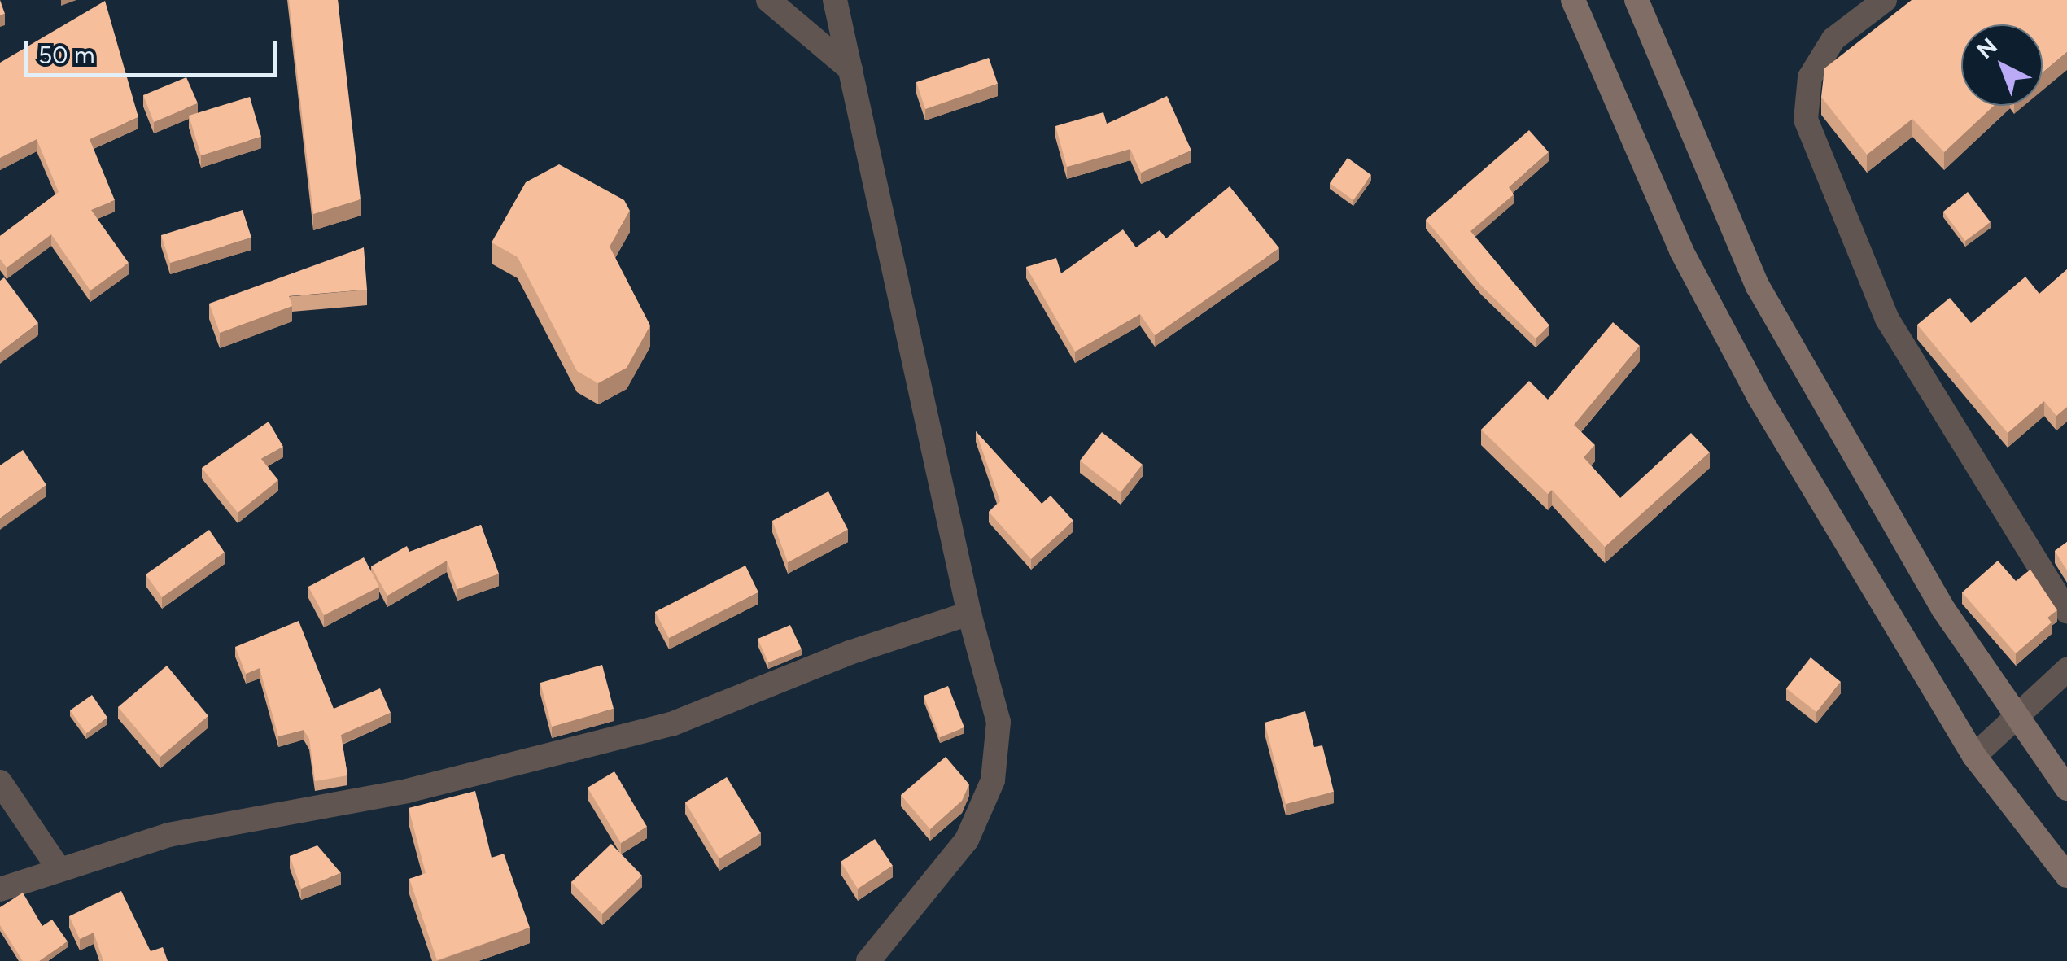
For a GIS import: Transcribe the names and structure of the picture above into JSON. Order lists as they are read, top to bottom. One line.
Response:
{"scale_bar":"50 m","north":"top left"}
